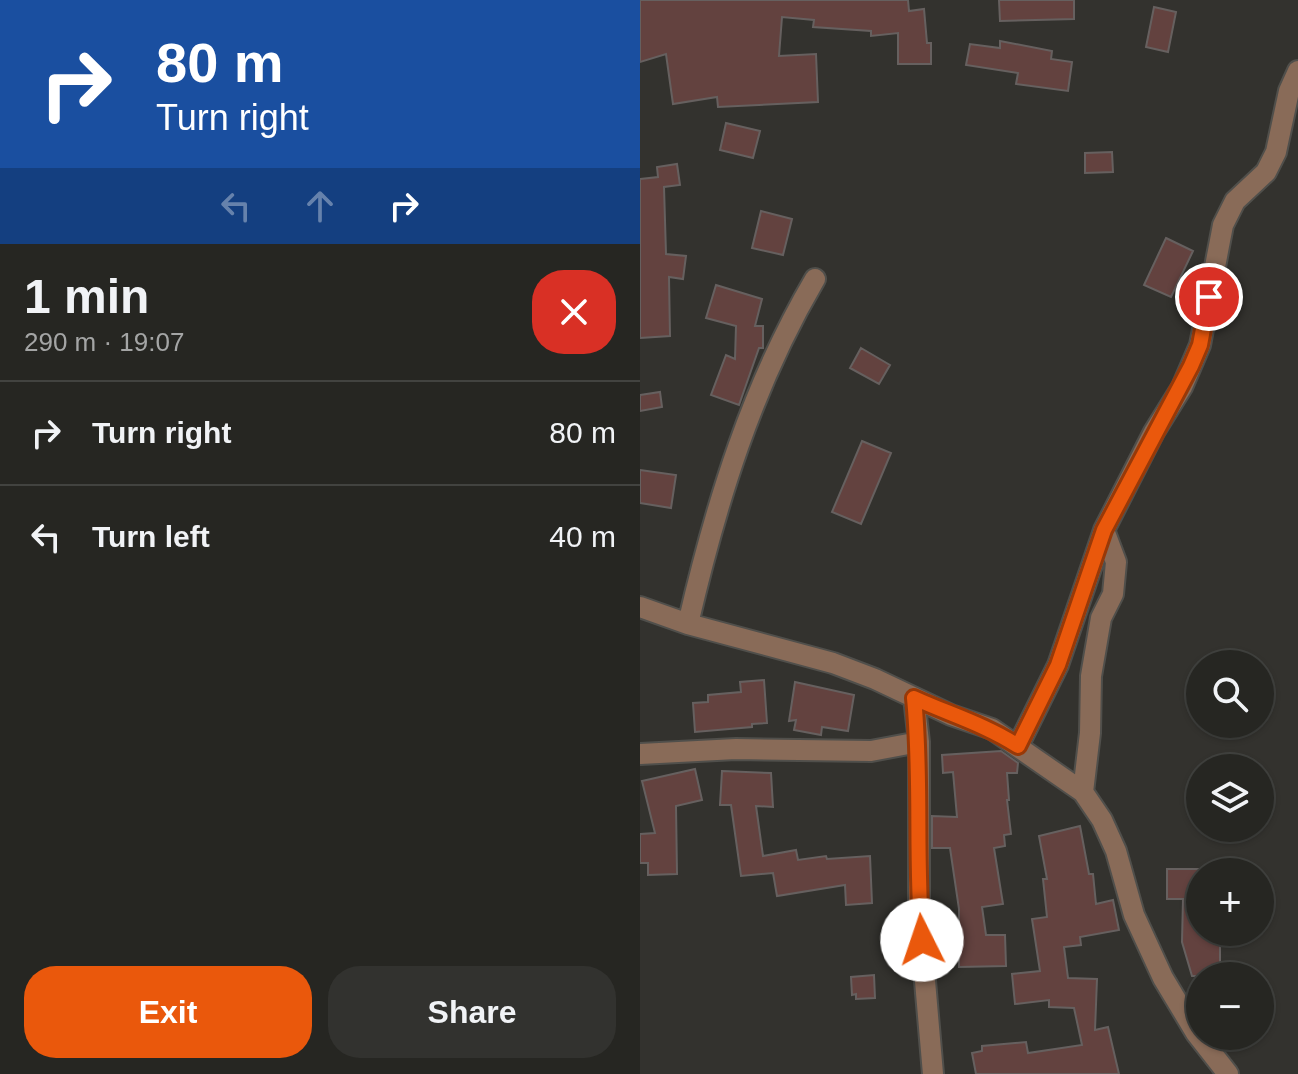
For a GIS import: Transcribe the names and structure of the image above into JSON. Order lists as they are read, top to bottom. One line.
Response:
{"page":{"turn":["80 m","Turn right"],"heading":["1 min","290 m · 19:07"],"list":[{"name":"Turn right","value":"80 m"},{"name":"Turn left","value":"40 m"}],"map_buttons":["+","−"],"buttons":["Exit","Share"]}}
